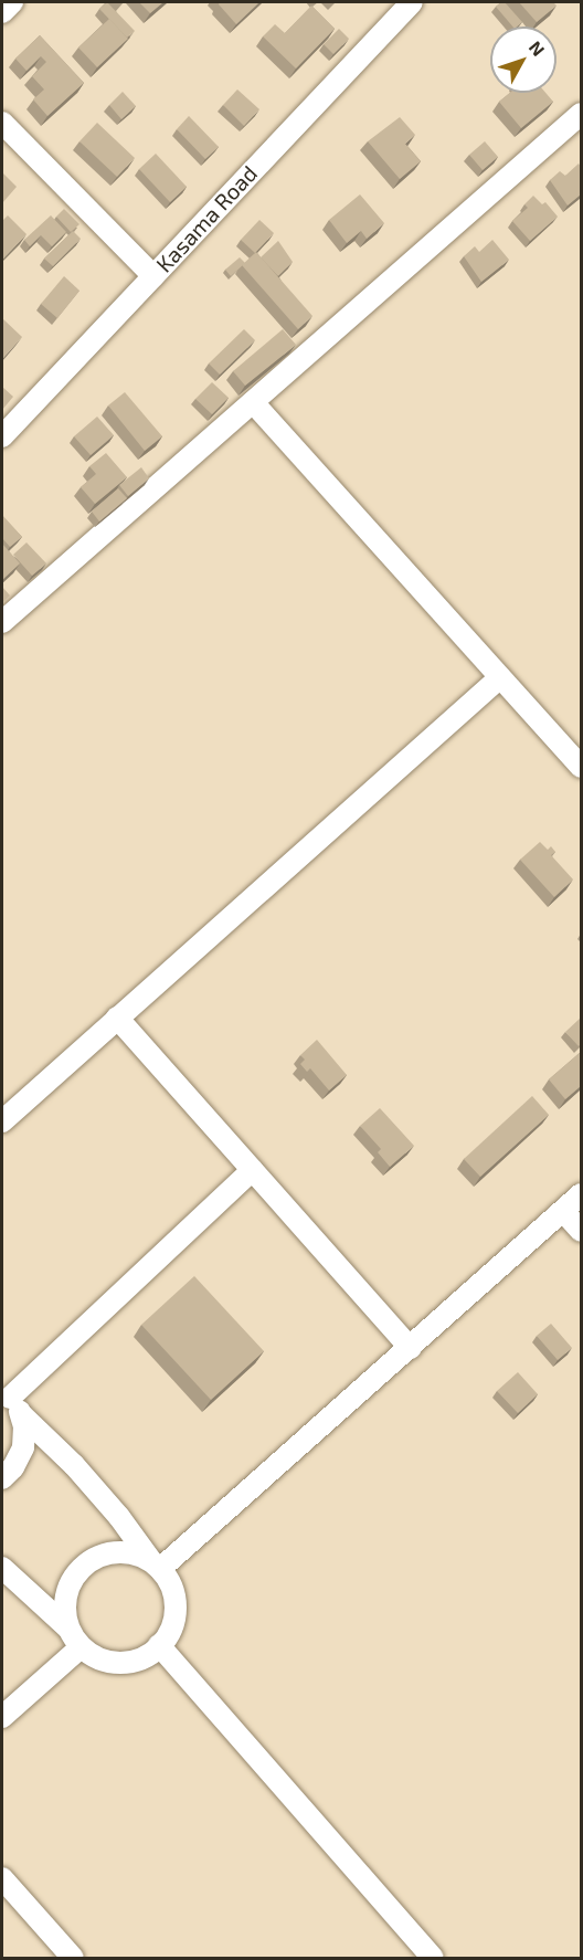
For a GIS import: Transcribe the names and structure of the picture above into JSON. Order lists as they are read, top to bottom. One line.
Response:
{"streets":{"street":["Kasama Road"]},"north":"top right"}
